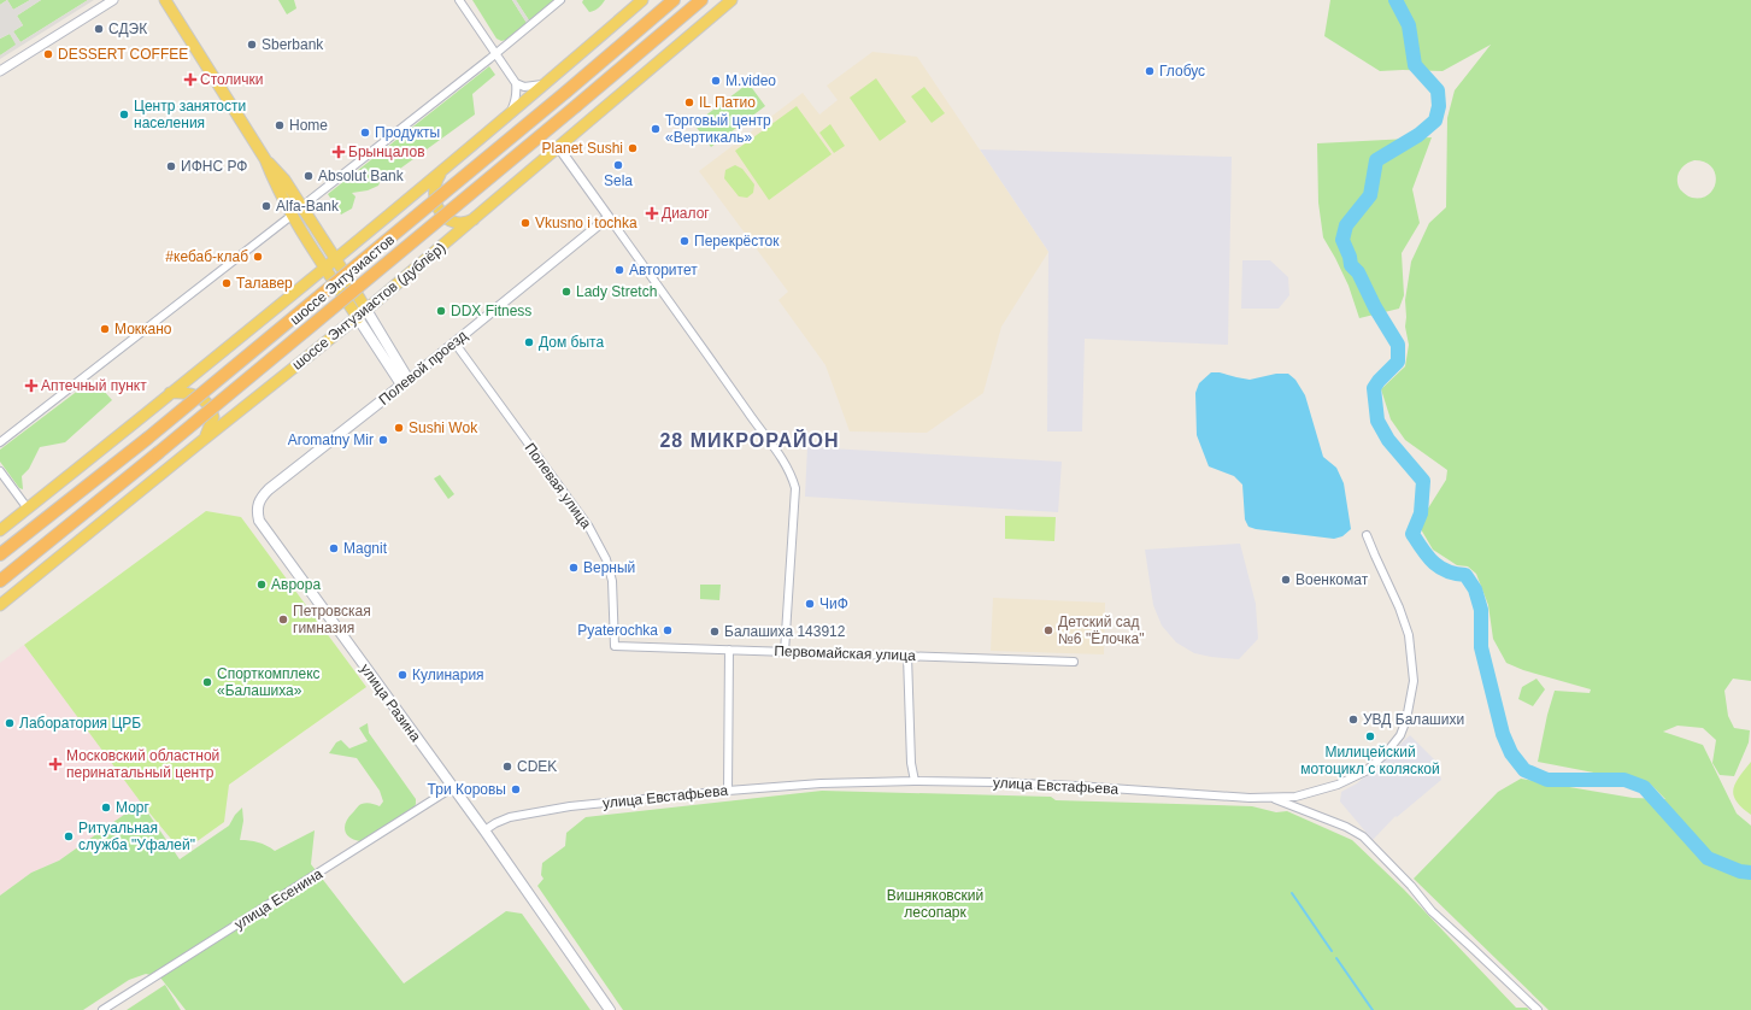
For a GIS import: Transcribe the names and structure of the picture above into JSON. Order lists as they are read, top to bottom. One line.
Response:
{"streets":{"highway":["шоссе Энтузиастов"],"main road":["шоссе Энтузиастов (дублёр)","Полевой проезд","улица Разина"],"street":["Полевая улица","Первомайская улица","улица Евстафьева","улица Есенина"]},"crossings":[["Полевой проезд","Полевая улица"],["Полевой проезд","улица Разина"],["Полевая улица","Первомайская улица"],["улица Разина","улица Евстафьева"],["улица Разина","улица Есенина"]],"districts":["28 МИКРОРАЙОН"],"parks":["Вишняковский лесопарк"],"places":{"other":["СДЭК","Sberbank","DESSERT COFFEE","Глобус","M.video","IL Патио","Центр занятости населения","Home","Торговый центр «Вертикаль»","Продукты","Planet Sushi","Sela","ИФНС РФ","Absolut Bank","Alfa-Bank","Vkusno i tochka","Перекрёсток","#кебаб-клаб","Авторитет","Талавер","Lady Stretch","DDX Fitness","Моккано","Дом быта","Sushi Wok","Aromatny Mir","Magnit","Верный","Военкомат","Аврора","ЧиФ","Петровская гимназия","Pyaterochka","Детский сад №6 \"Ёлочка\"","Балашиха 143912","Кулинария","Спорткомплекс «Балашиха»","УВД Балашихи","Лаборатория ЦРБ","Милицейский мотоцикл с коляской","CDEK","Три Коровы","Морг","Ритуальная служба \"Уфалей\""],"health":["Столички","Брынцалов","Диалог","Аптечный пункт","Московский областной перинатальный центр"]}}
